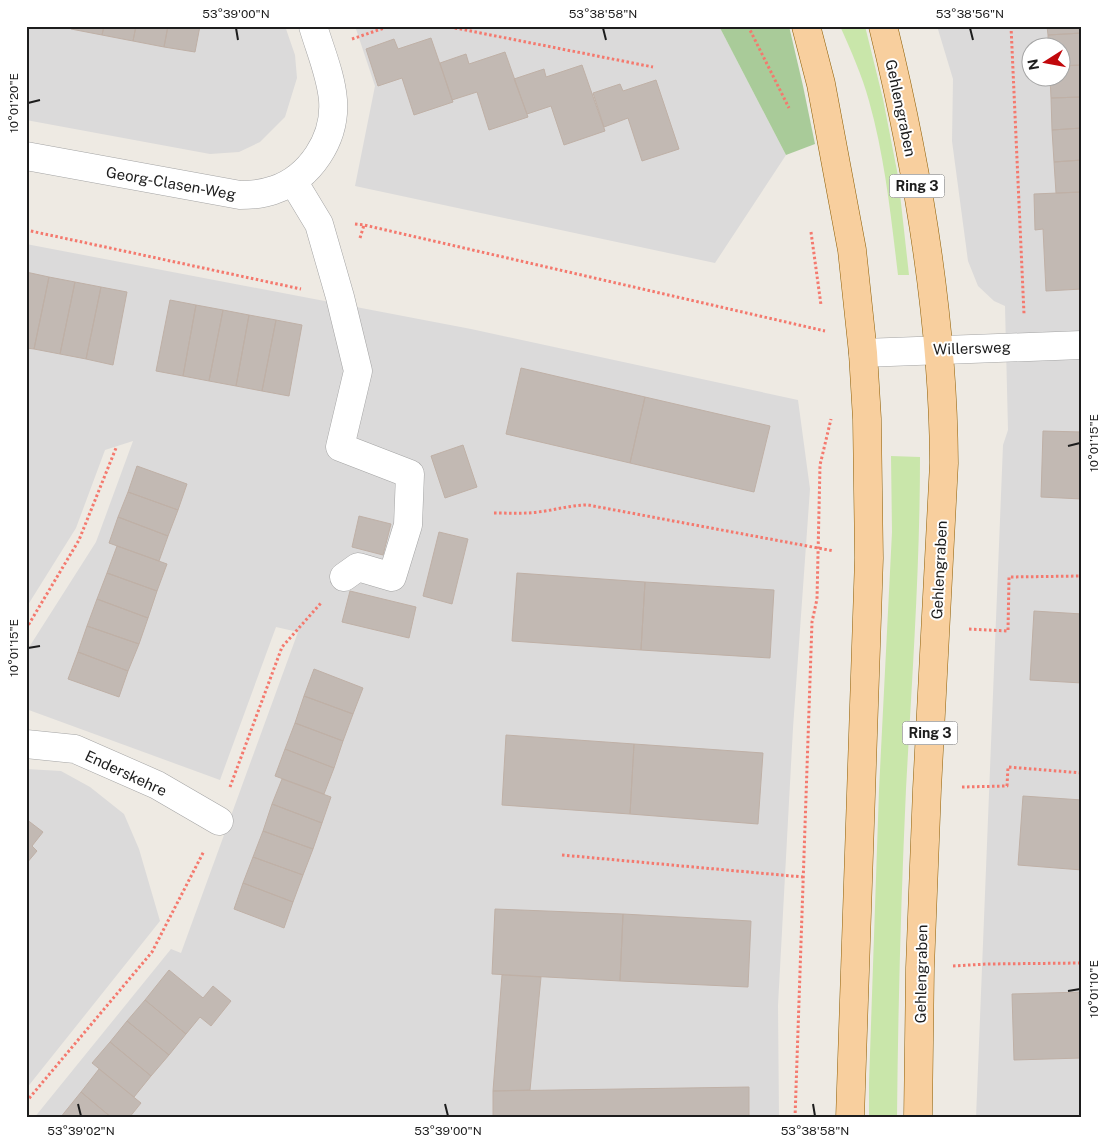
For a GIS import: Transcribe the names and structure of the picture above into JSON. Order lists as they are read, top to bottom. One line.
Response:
{"streets":{"main road":["Gehlengraben","Ring 3"],"street":["Georg-Clasen-Weg","Willersweg","Enderskehre"]},"crossings":[["Gehlengraben","Willersweg"]],"north":"left","coordinates":["53°39'00\"N","53°38'58\"N","53°38'56\"N","10°01'20\"E","10°01'15\"E","10°01'10\"E","53°39'02\"N"]}
